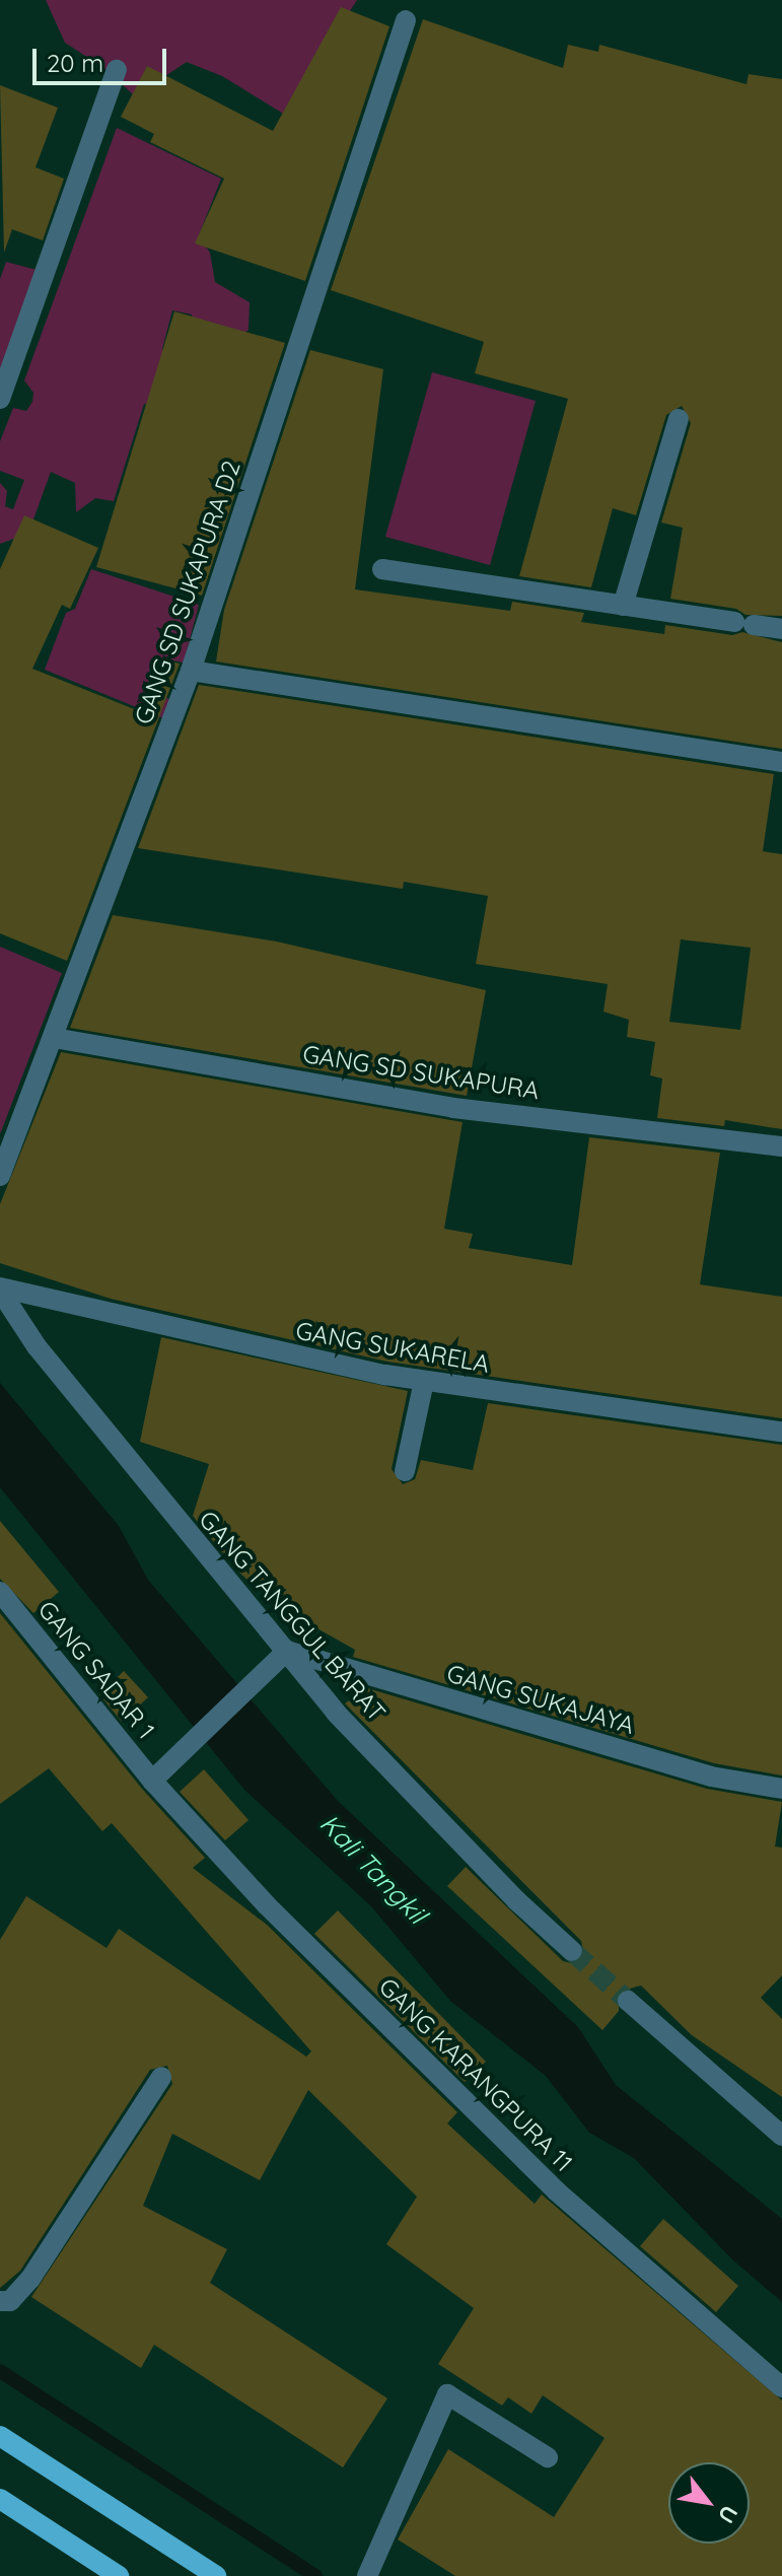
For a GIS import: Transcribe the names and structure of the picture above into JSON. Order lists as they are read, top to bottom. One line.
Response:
{"streets":{"street":["GANG SD SUKAPURA D2","GANG SD SUKAPURA","GANG SUKARELA","GANG TANGGUL BARAT","GANG SADAR 1","GANG SUKAJAYA","GANG KARANGPURA 11"]},"crossings":[["GANG SD SUKAPURA D2","GANG SD SUKAPURA"],["GANG SUKARELA","GANG TANGGUL BARAT"],["GANG TANGGUL BARAT","GANG SUKAJAYA"],["GANG SADAR 1","GANG KARANGPURA 11"]],"water":["Kali Tangkil"],"scale_bar":"20 m","north":"bottom right"}
